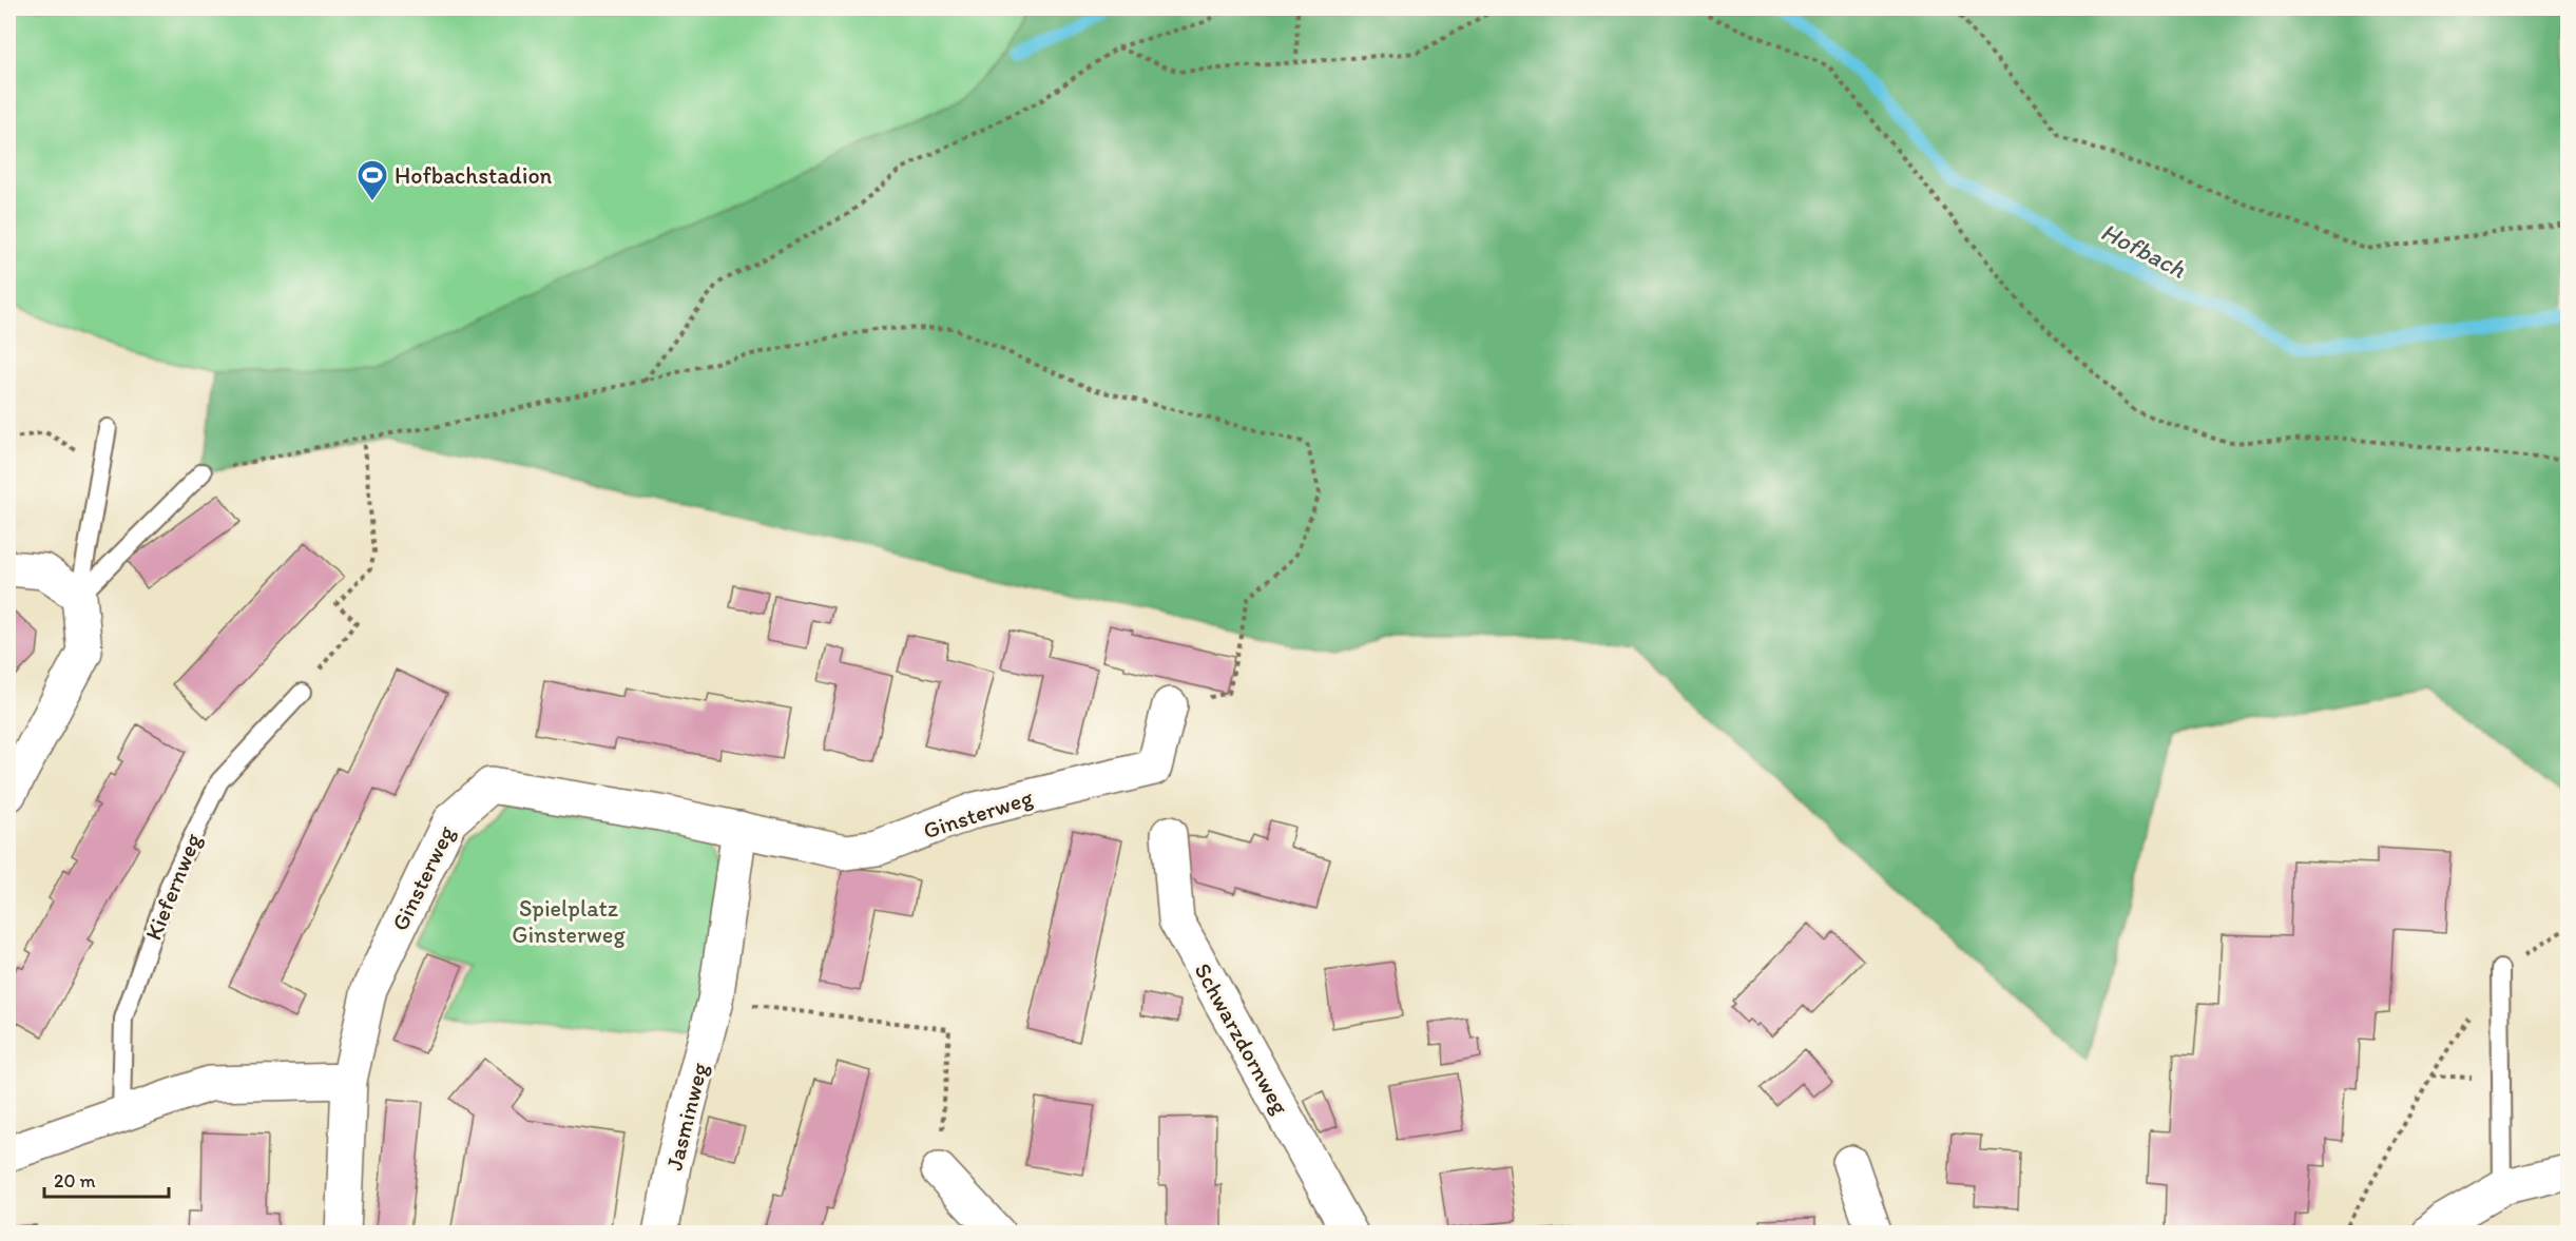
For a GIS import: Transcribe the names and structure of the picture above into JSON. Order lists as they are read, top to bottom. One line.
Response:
{"streets":{"street":["Ginsterweg","Schwarzdornweg","Jasminweg"],"lane":["Kiefernweg"]},"water":["Hofbach"],"parks":["Spielplatz Ginsterweg"],"places":{"sports":["Hofbachstadion"]},"scale_bar":"20 m"}
